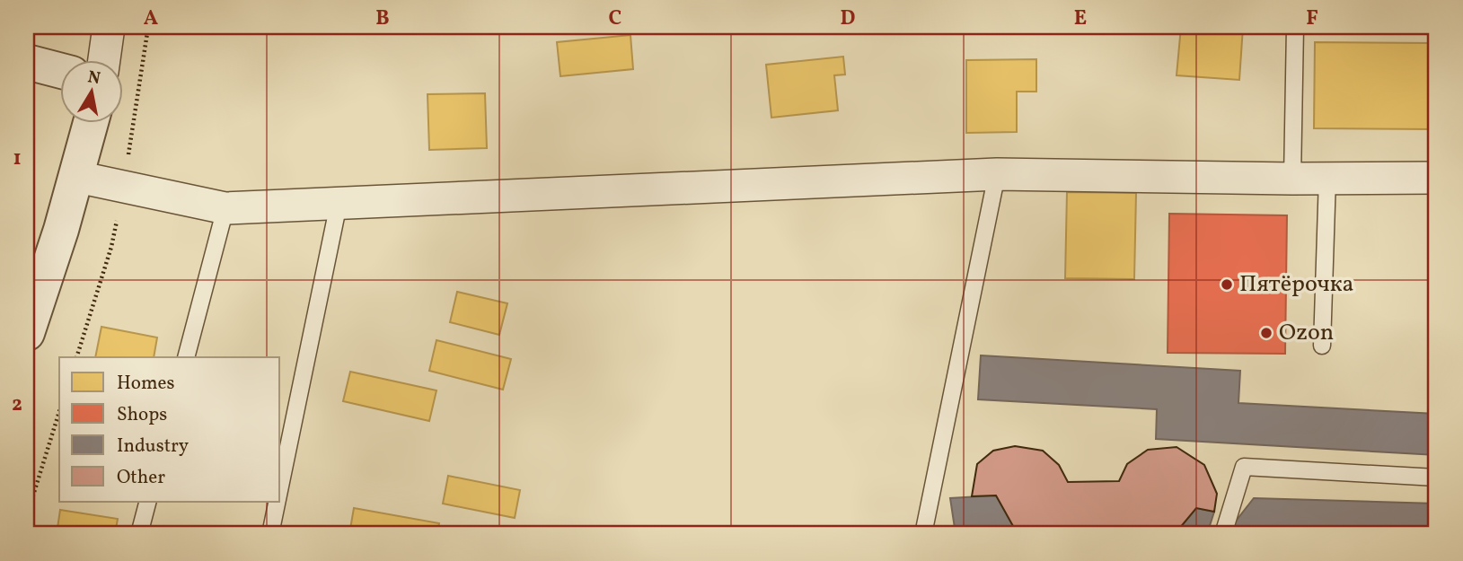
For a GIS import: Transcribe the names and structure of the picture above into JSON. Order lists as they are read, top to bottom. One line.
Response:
{"places":["Пятёрочка","Ozon"],"legend":["Homes","Shops","Industry","Other"],"north":"top","grid":{"columns":["A","B","C","D","E","F"],"rows":["1","2"]}}
